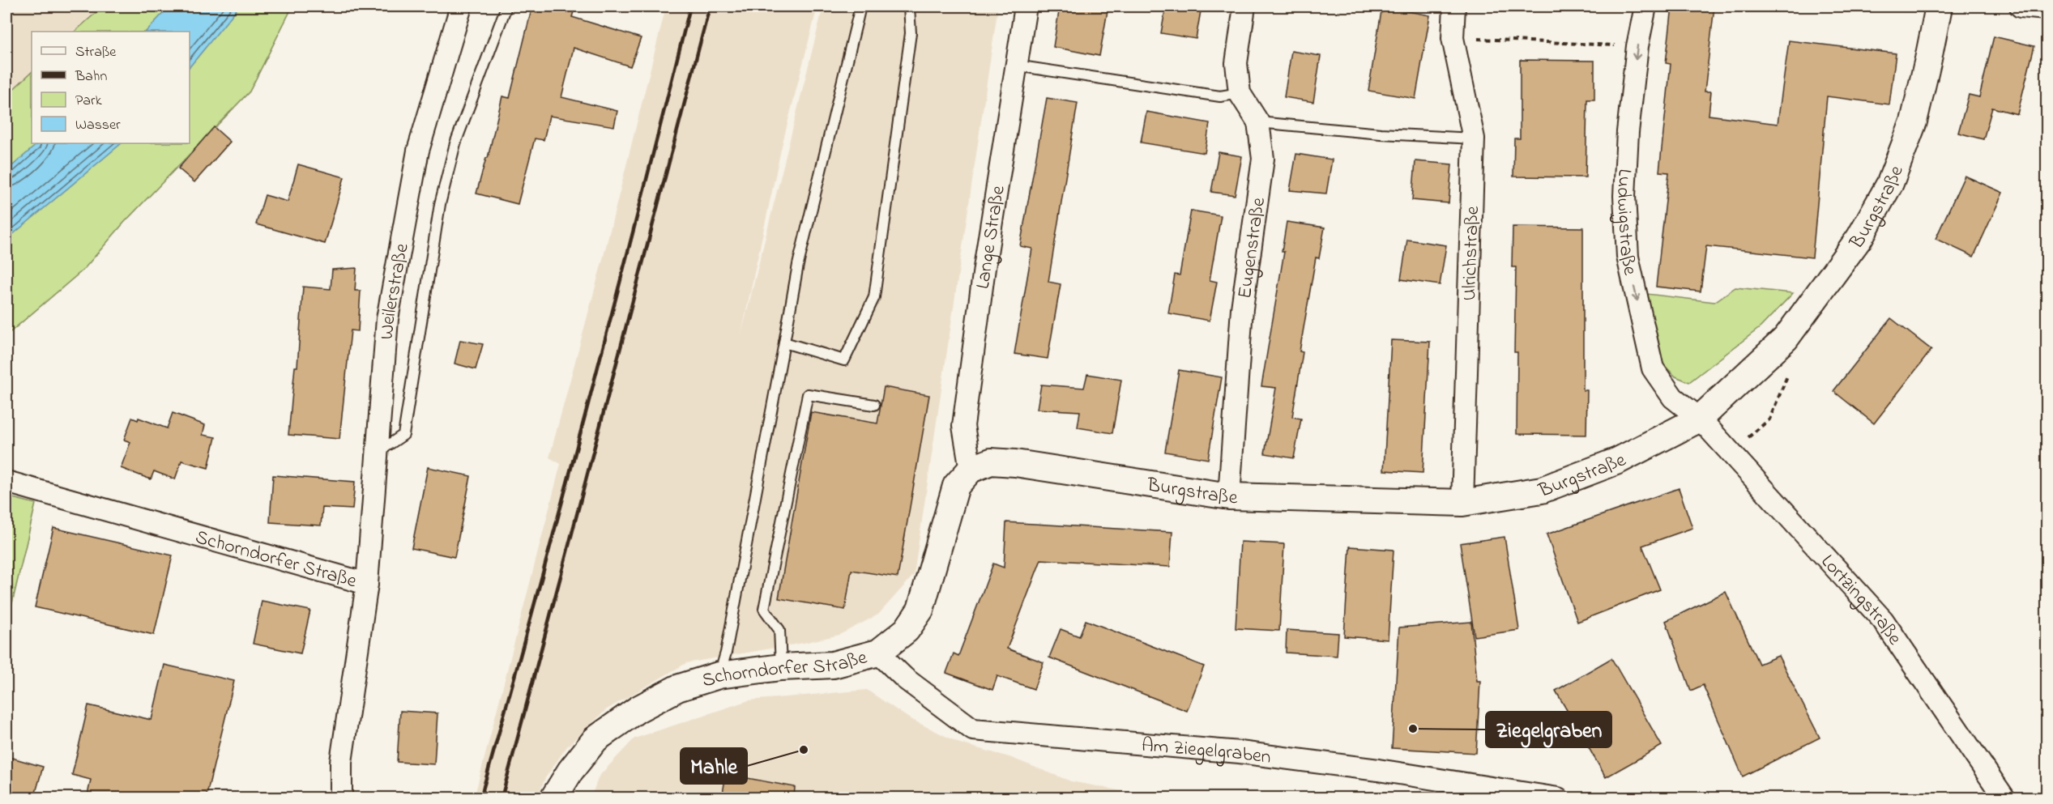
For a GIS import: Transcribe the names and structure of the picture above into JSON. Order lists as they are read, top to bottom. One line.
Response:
{"streets":{"street":["Burgstraße","Ludwigstraße","Lange Straße","Eugenstraße","Ulrichstraße","Weilerstraße","Schorndorfer Straße","Lortzingstraße","Am Ziegelgraben"]},"crossings":[["Burgstraße","Ludwigstraße"],["Burgstraße","Lange Straße"],["Burgstraße","Eugenstraße"],["Burgstraße","Ulrichstraße"],["Burgstraße","Schorndorfer Straße"],["Burgstraße","Lortzingstraße"],["Ludwigstraße","Lortzingstraße"],["Lange Straße","Schorndorfer Straße"],["Weilerstraße","Schorndorfer Straße"],["Schorndorfer Straße","Am Ziegelgraben"]],"one_way":["Ludwigstraße"],"places":["Ziegelgraben","Mahle"],"legend":["Straße","Bahn","Park","Wasser"]}
